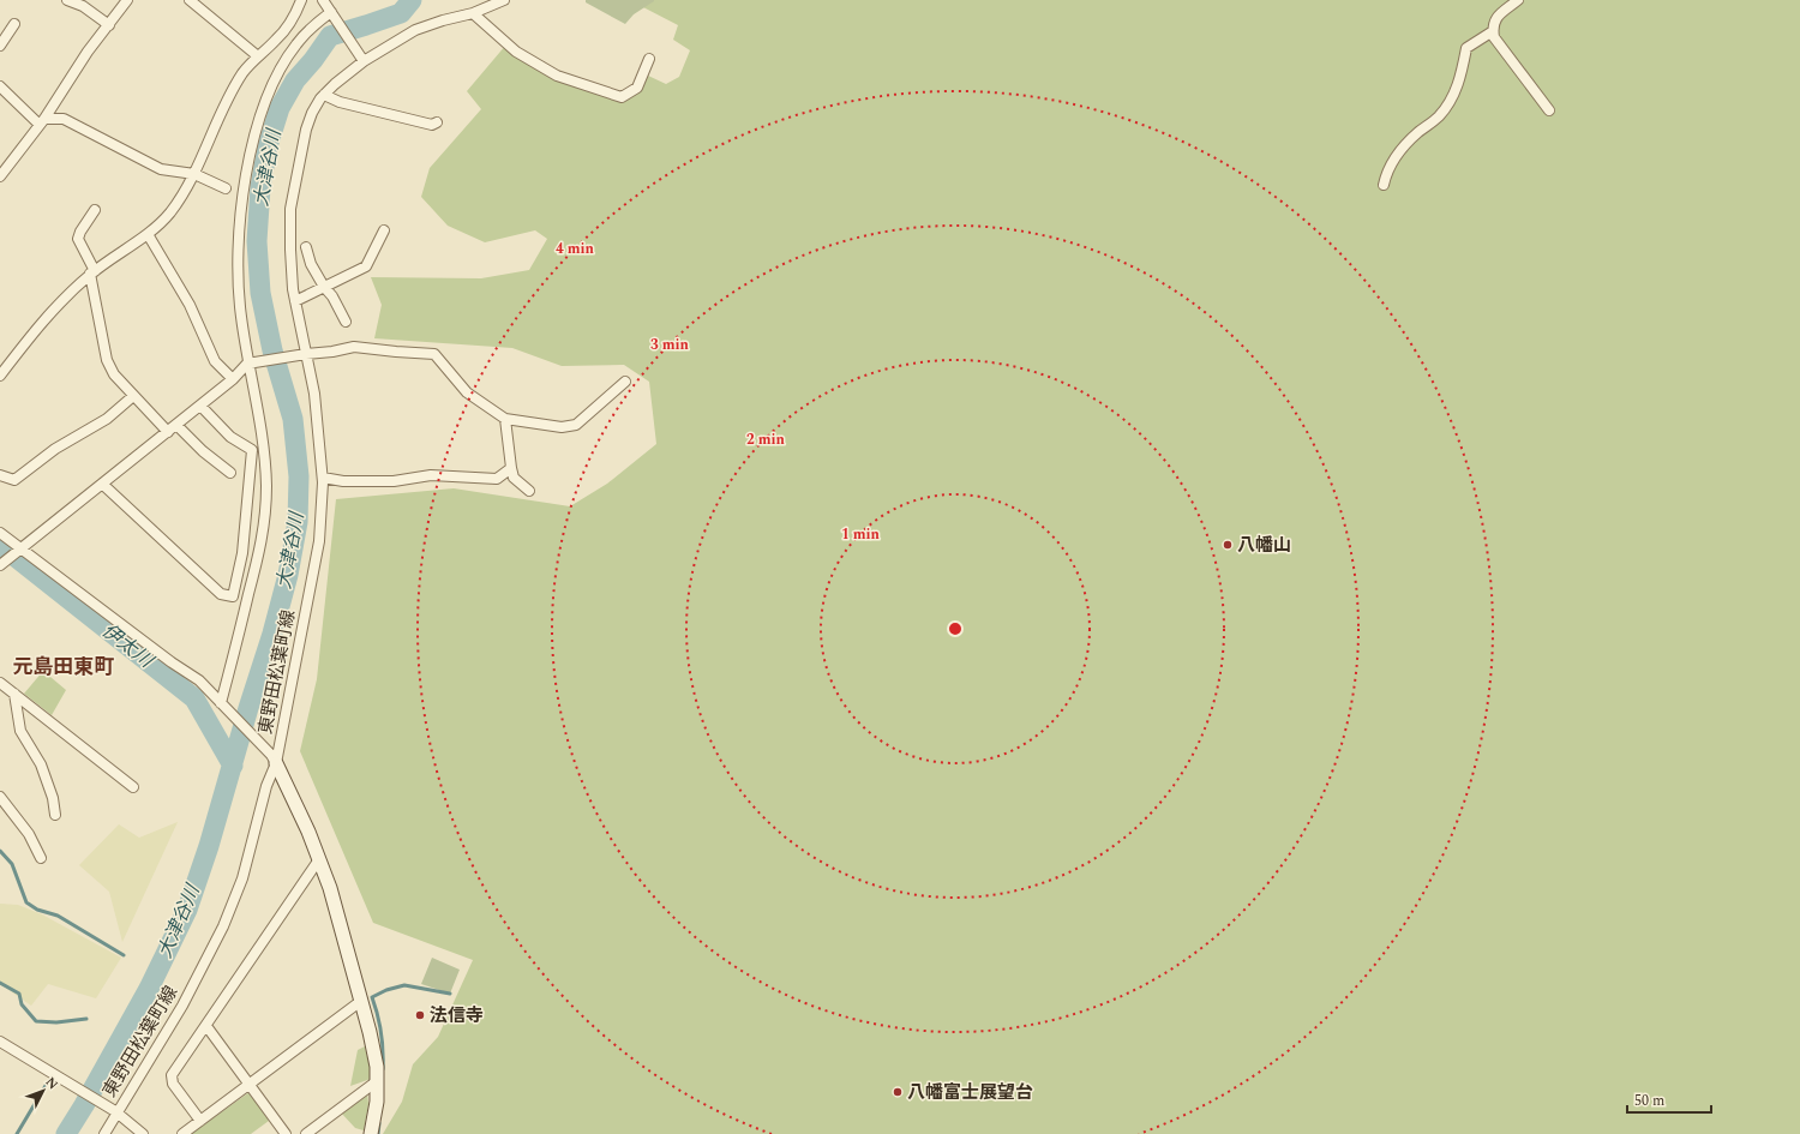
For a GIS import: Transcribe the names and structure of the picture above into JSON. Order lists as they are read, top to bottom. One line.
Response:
{"streets":{"street":["東野田松葉町線"]},"districts":["元島田東町"],"water":["大津谷川","伊太川"],"places":["八幡山","法信寺","八幡富士展望台"],"scale_bar":"50 m","north":"top right","rings":["4 min","3 min","2 min","1 min"]}
